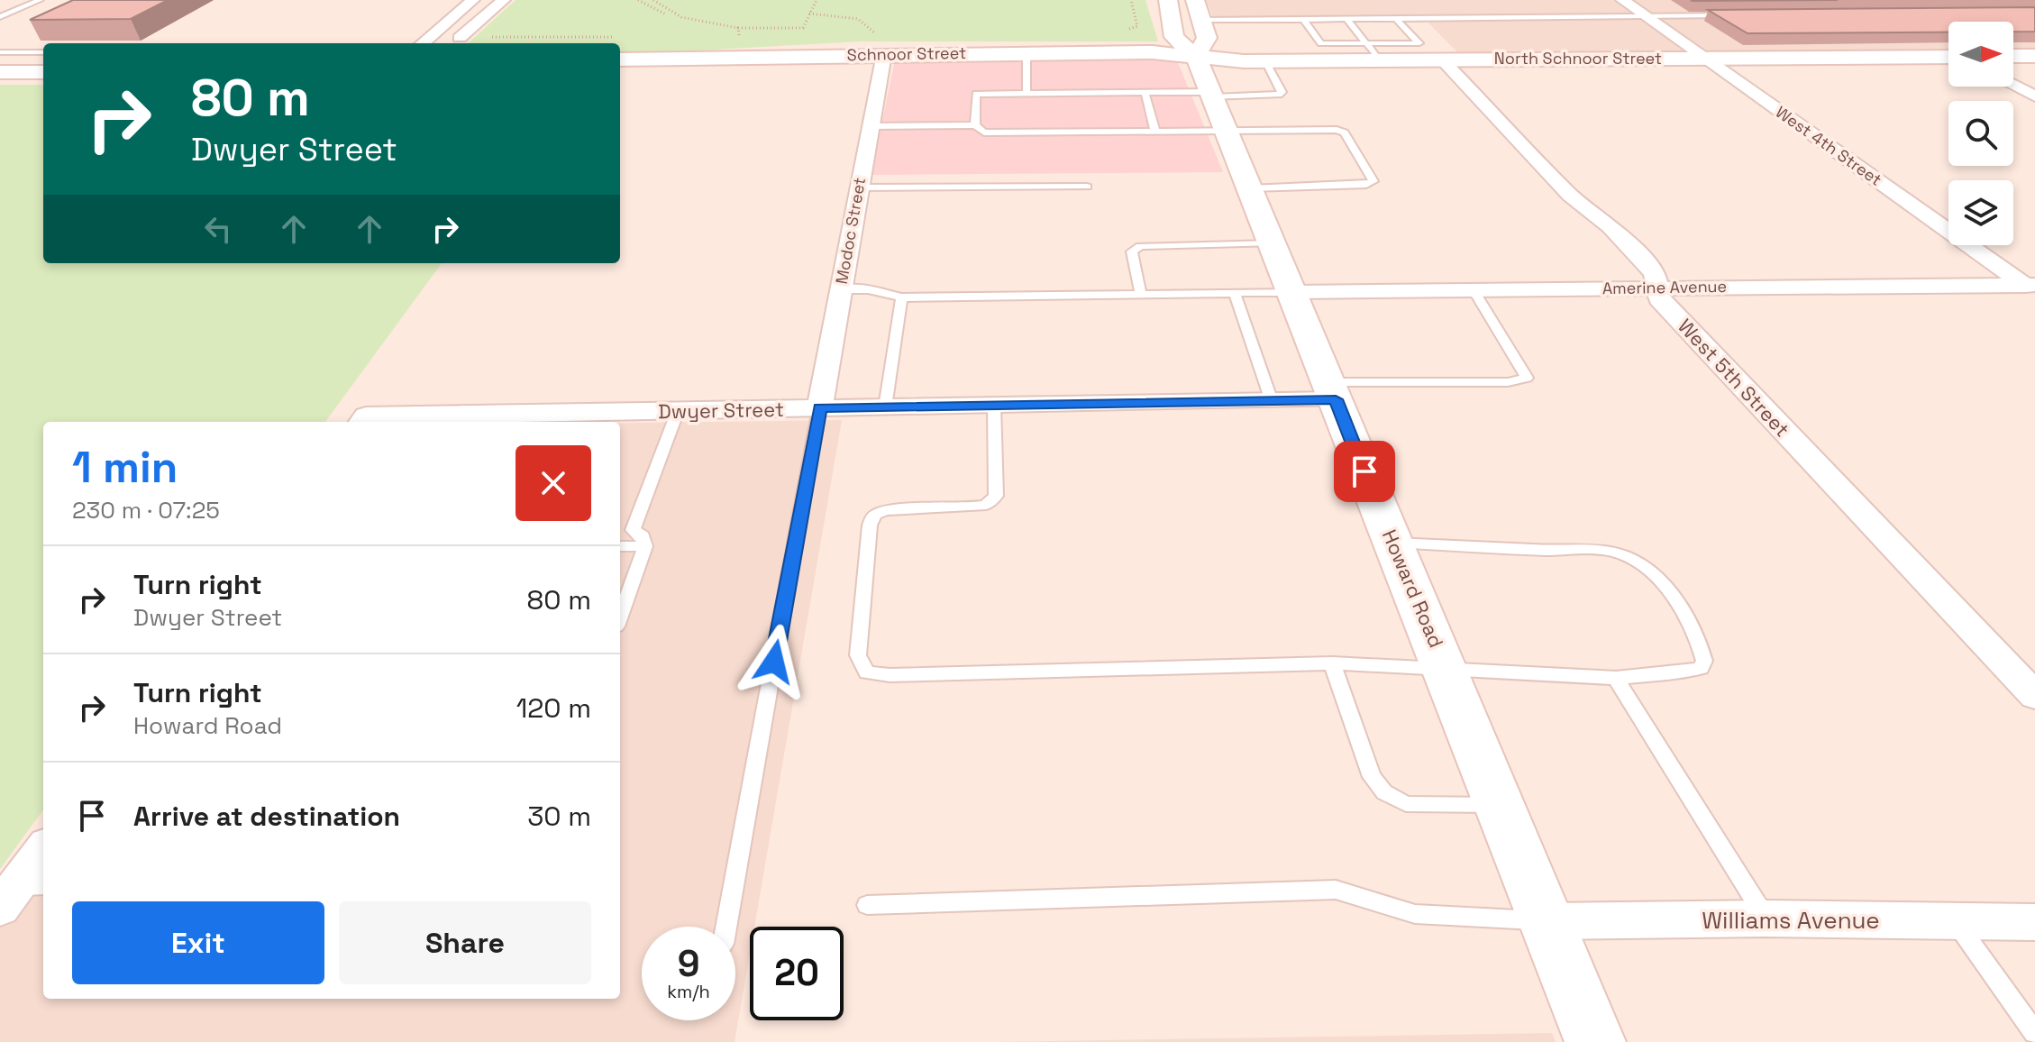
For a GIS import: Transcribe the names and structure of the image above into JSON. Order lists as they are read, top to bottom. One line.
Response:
{"streets":{"street":["Schnoor Street","North Schnoor Street","West 4th Street","Modoc Street","Amerine Avenue","West 5th Street","Dwyer Street","Howard Road","Williams Avenue"]},"crossings":[["Schnoor Street","North Schnoor Street"],["Schnoor Street","Modoc Street"],["Schnoor Street","Howard Road"],["North Schnoor Street","West 4th Street"],["North Schnoor Street","West 5th Street"],["North Schnoor Street","Howard Road"],["West 4th Street","Amerine Avenue"],["Modoc Street","Dwyer Street"],["Amerine Avenue","West 5th Street"],["Amerine Avenue","Howard Road"],["Dwyer Street","Howard Road"],["Howard Road","Williams Avenue"]],"north":"right","page":{"turn":["80 m","Dwyer Street"],"heading":["1 min","230 m · 07:25"],"list":[{"name":"Turn right","note":"Dwyer Street","value":"80 m"},{"name":"Turn right","note":"Howard Road","value":"120 m"},{"name":"Arrive at destination","value":"30 m"}],"buttons":["Exit","Share"],"speed":"9 km/h","limit":"20"}}
